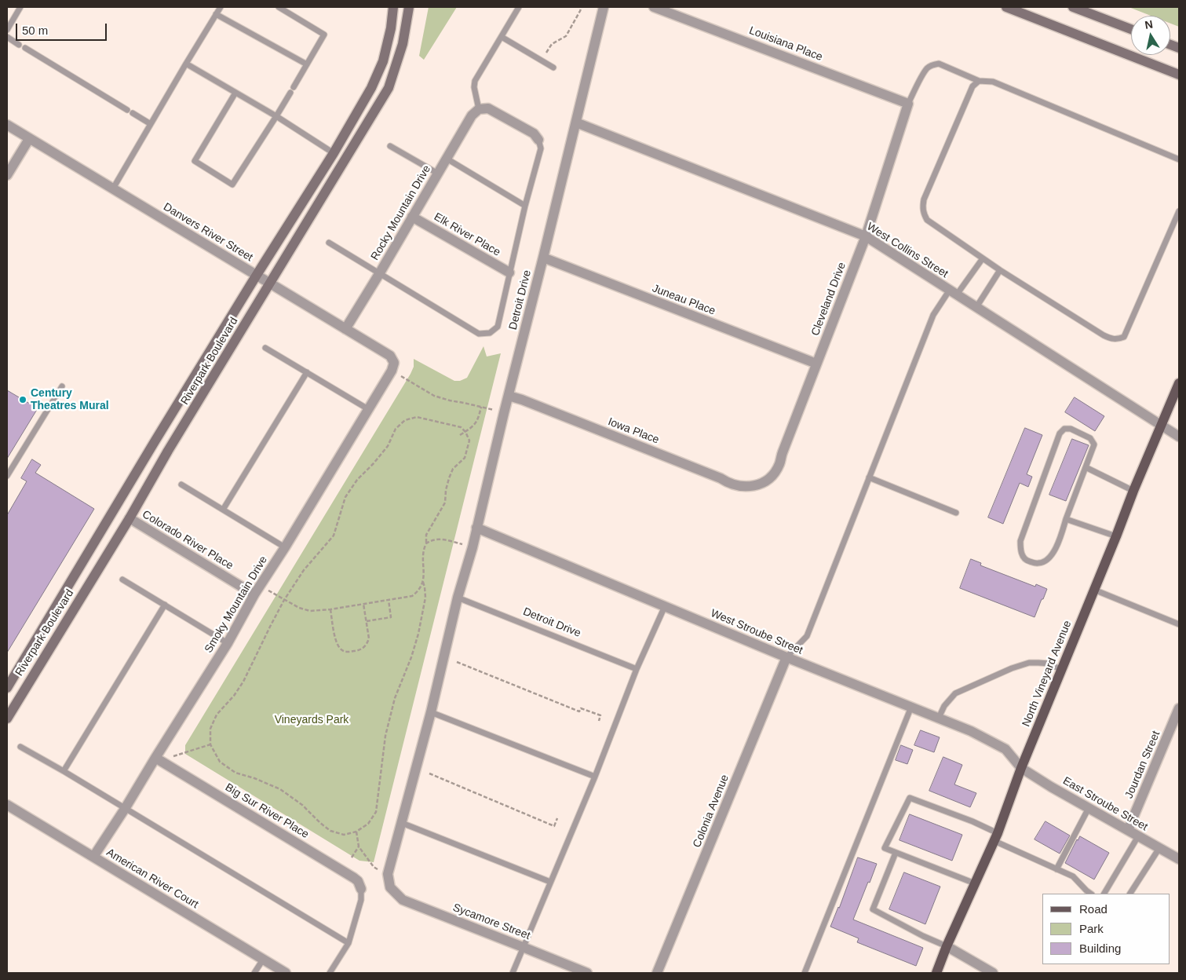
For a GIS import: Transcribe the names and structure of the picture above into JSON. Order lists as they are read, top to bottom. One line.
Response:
{"streets":{"main road":["North Vineyard Avenue"],"street":["Louisiana Place","Rocky Mountain Drive","Danvers River Street","Elk River Place","West Collins Street","Cleveland Drive","Detroit Drive","Juneau Place","Riverpark Boulevard","Iowa Place","Colorado River Place","Smoky Mountain Drive","West Stroube Street","Jourdan Street","East Stroube Street","Big Sur River Place","Colonia Avenue","American River Court","Sycamore Street"]},"crossings":[["Louisiana Place","Cleveland Drive"],["Rocky Mountain Drive","Danvers River Street"],["Rocky Mountain Drive","Elk River Place"],["Danvers River Street","Riverpark Boulevard"],["Danvers River Street","Smoky Mountain Drive"],["West Collins Street","Cleveland Drive"],["West Collins Street","Detroit Drive"],["West Collins Street","North Vineyard Avenue"],["Cleveland Drive","Juneau Place"],["Cleveland Drive","Iowa Place"],["Detroit Drive","Juneau Place"],["Detroit Drive","Iowa Place"],["Detroit Drive","West Stroube Street"],["Detroit Drive","Sycamore Street"],["Riverpark Boulevard","Colorado River Place"],["Colorado River Place","Smoky Mountain Drive"],["Smoky Mountain Drive","Big Sur River Place"],["Smoky Mountain Drive","American River Court"],["West Stroube Street","North Vineyard Avenue"],["West Stroube Street","East Stroube Street"],["West Stroube Street","Colonia Avenue"],["North Vineyard Avenue","East Stroube Street"],["Jourdan Street","East Stroube Street"]],"parks":["Vineyards Park"],"places":["Century Theatres Mural"],"legend":["Road","Park","Building"],"scale_bar":"50 m","north":"top"}
